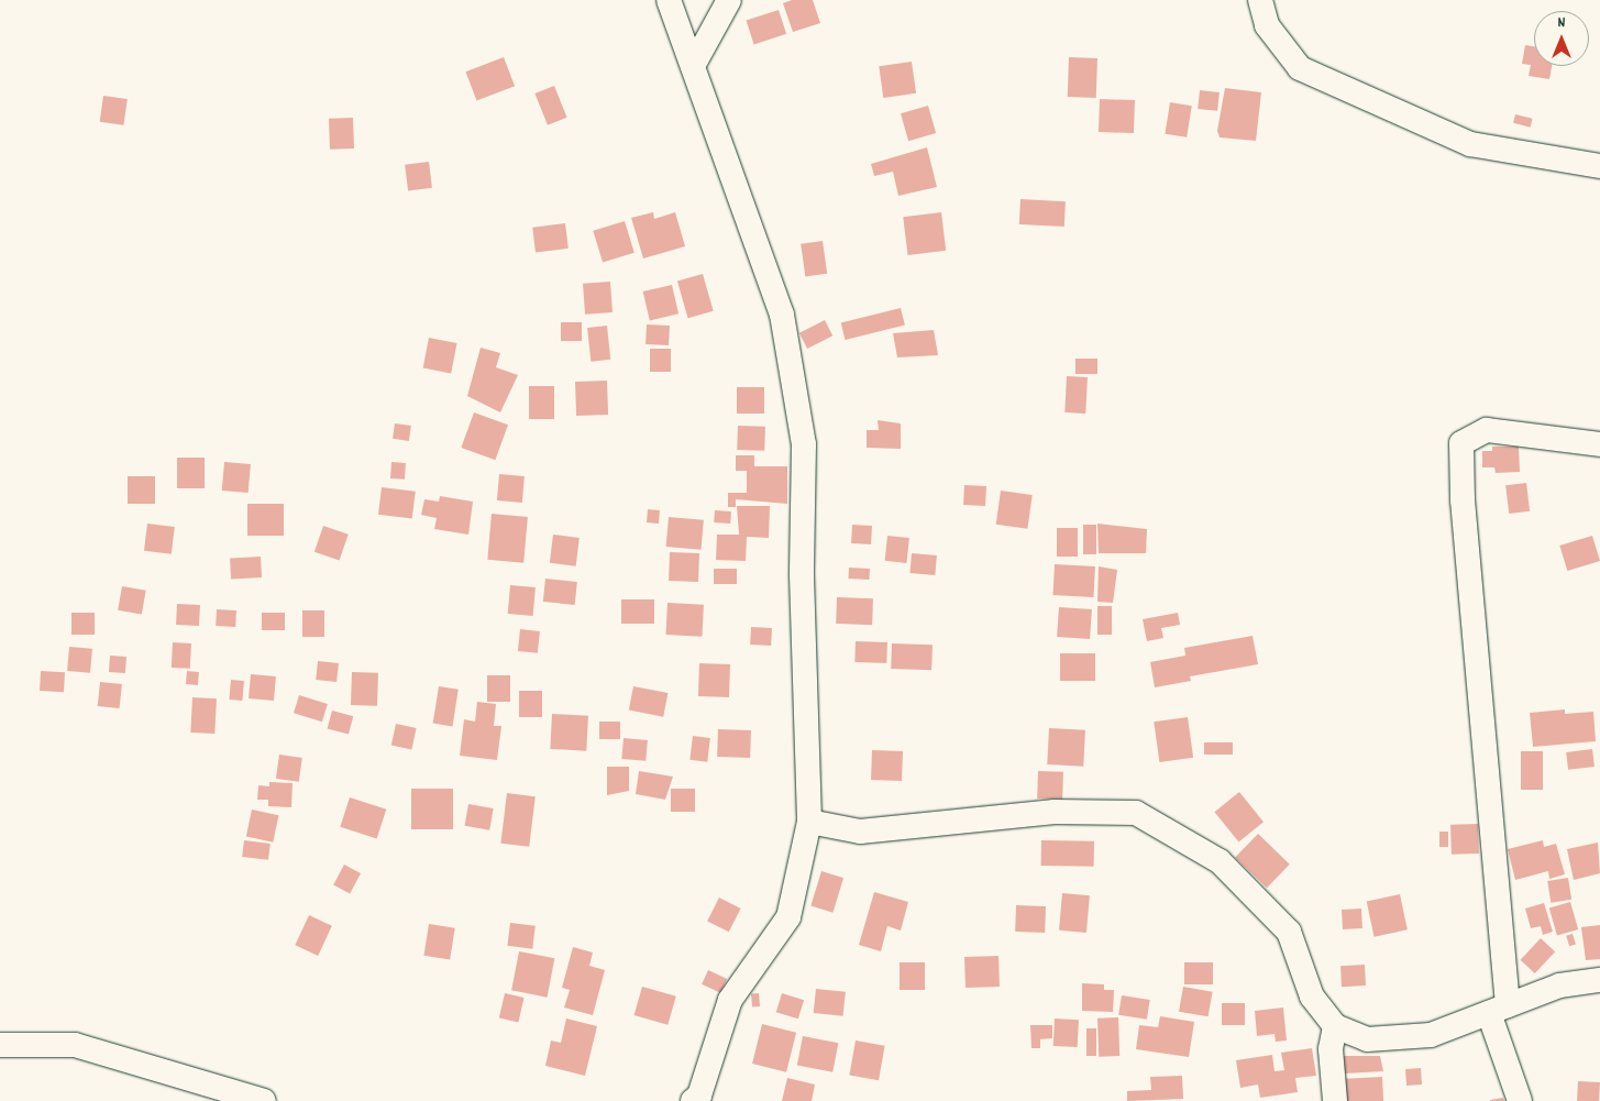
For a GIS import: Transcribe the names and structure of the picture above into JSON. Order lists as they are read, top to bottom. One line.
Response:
{"north":"top"}
